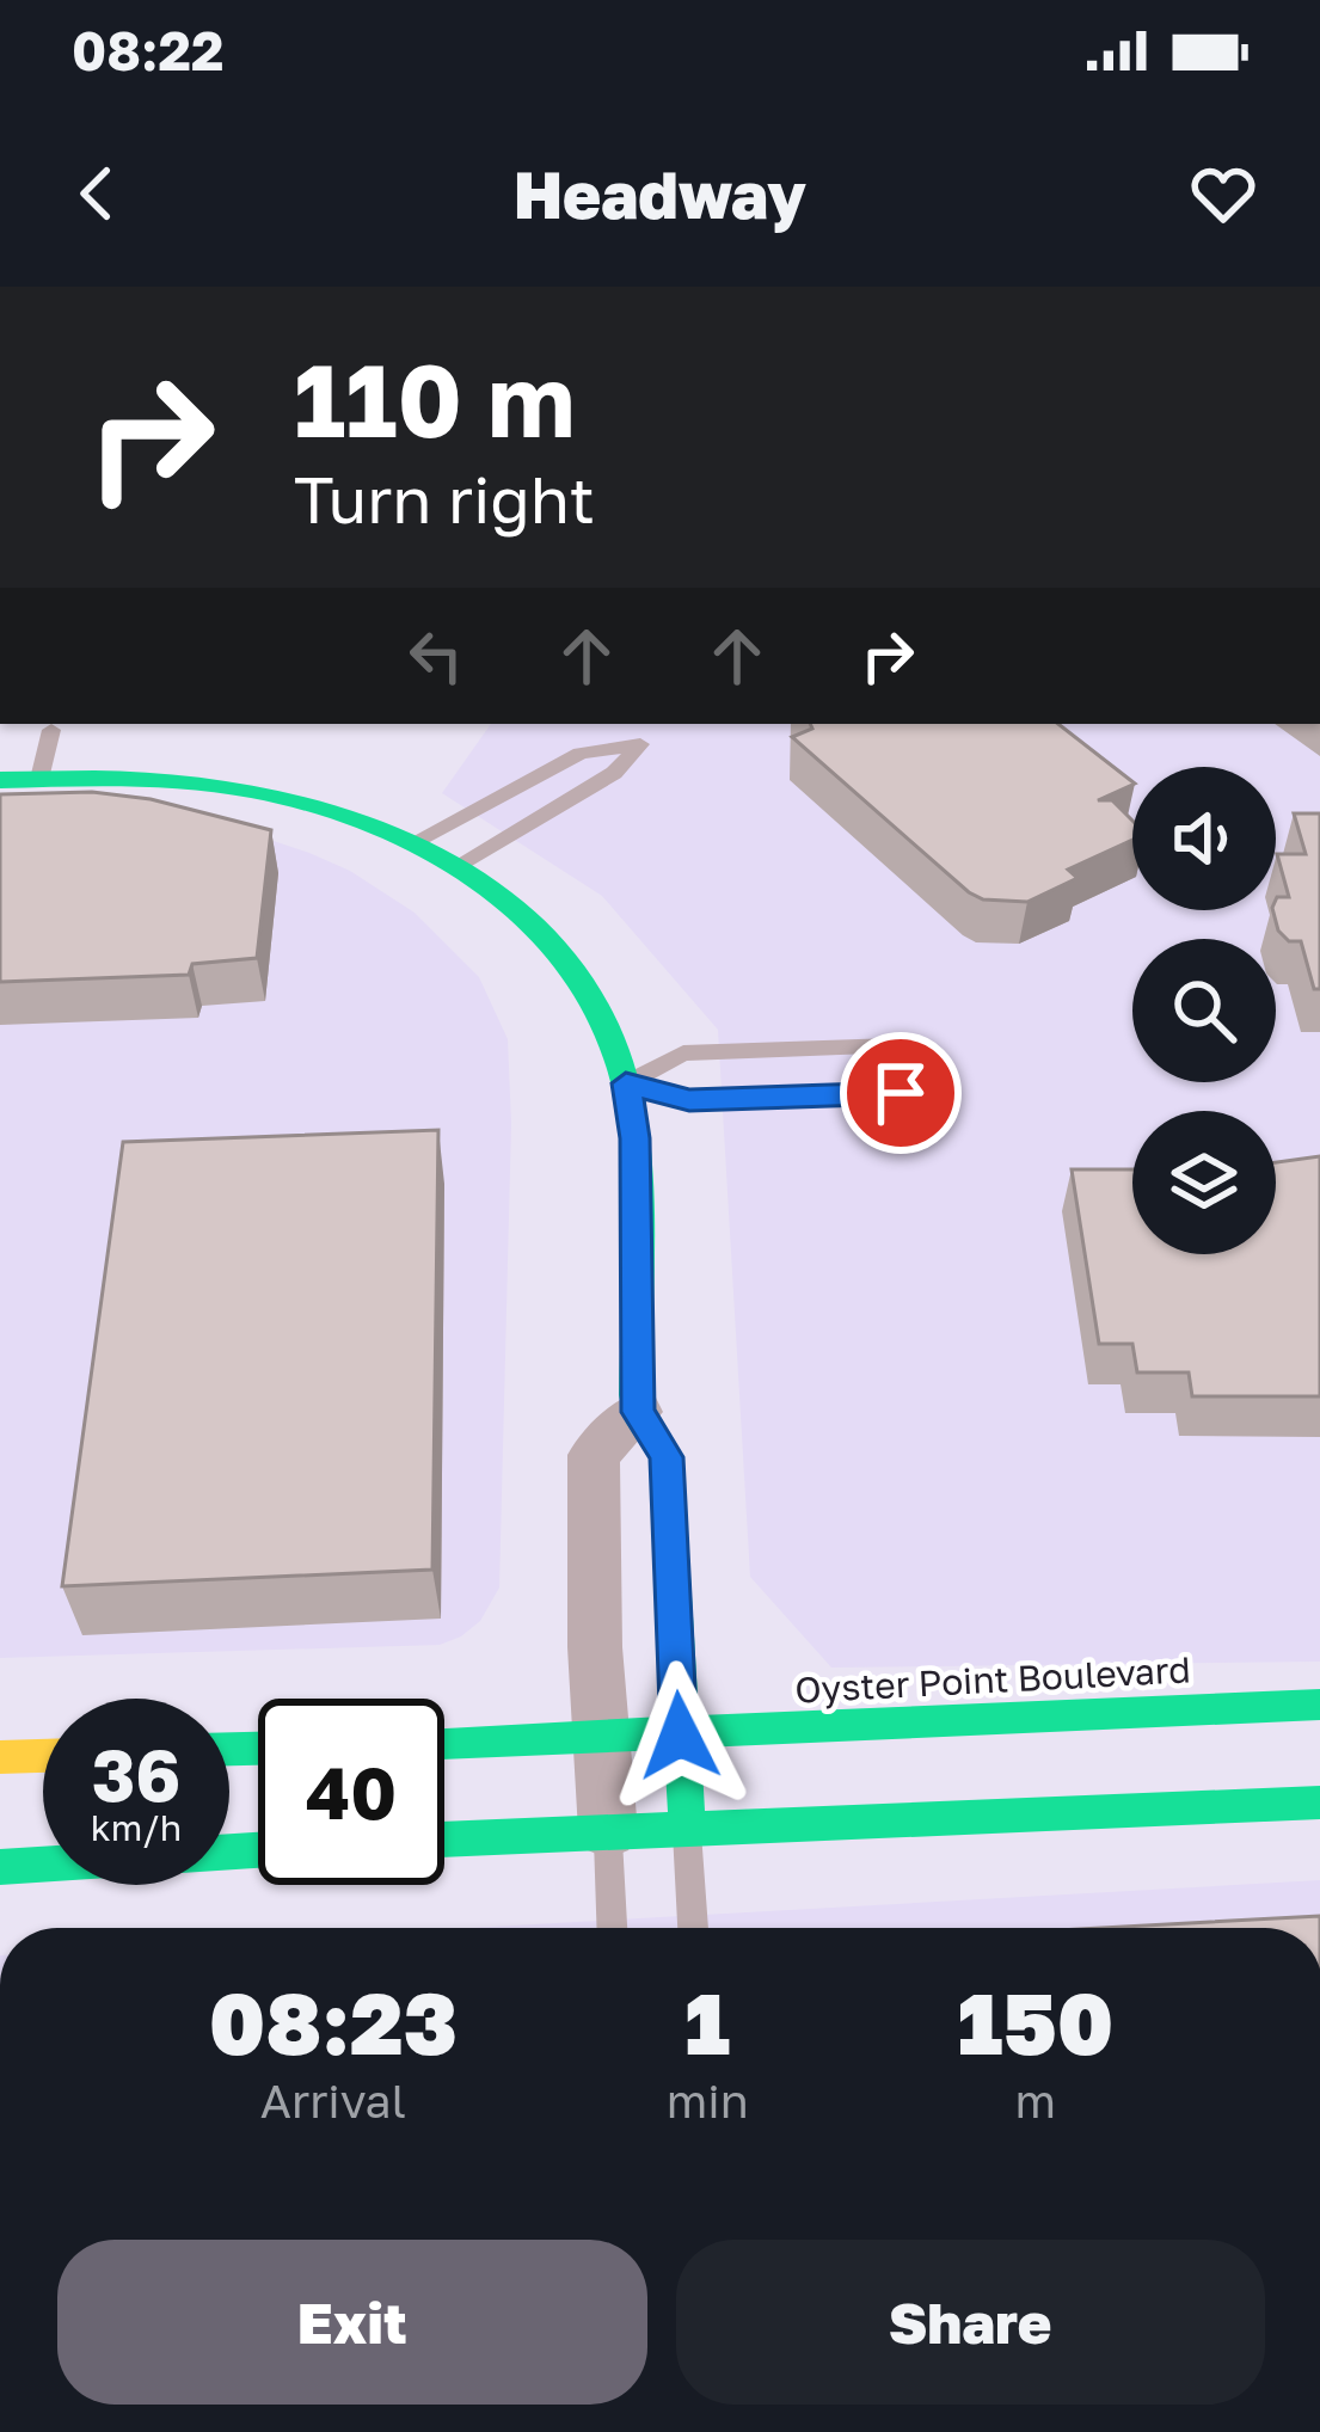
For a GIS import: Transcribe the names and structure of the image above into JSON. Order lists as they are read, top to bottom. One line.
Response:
{"streets":{"street":["Oyster Point Boulevard"]},"page":{"status":"08:22","header":"Headway","turn":["110 m","Turn right"],"speed":"36 km/h","limit":"40","eta":["08:23","Arrival","1","min","150","m"],"buttons":["Exit","Share"]}}
